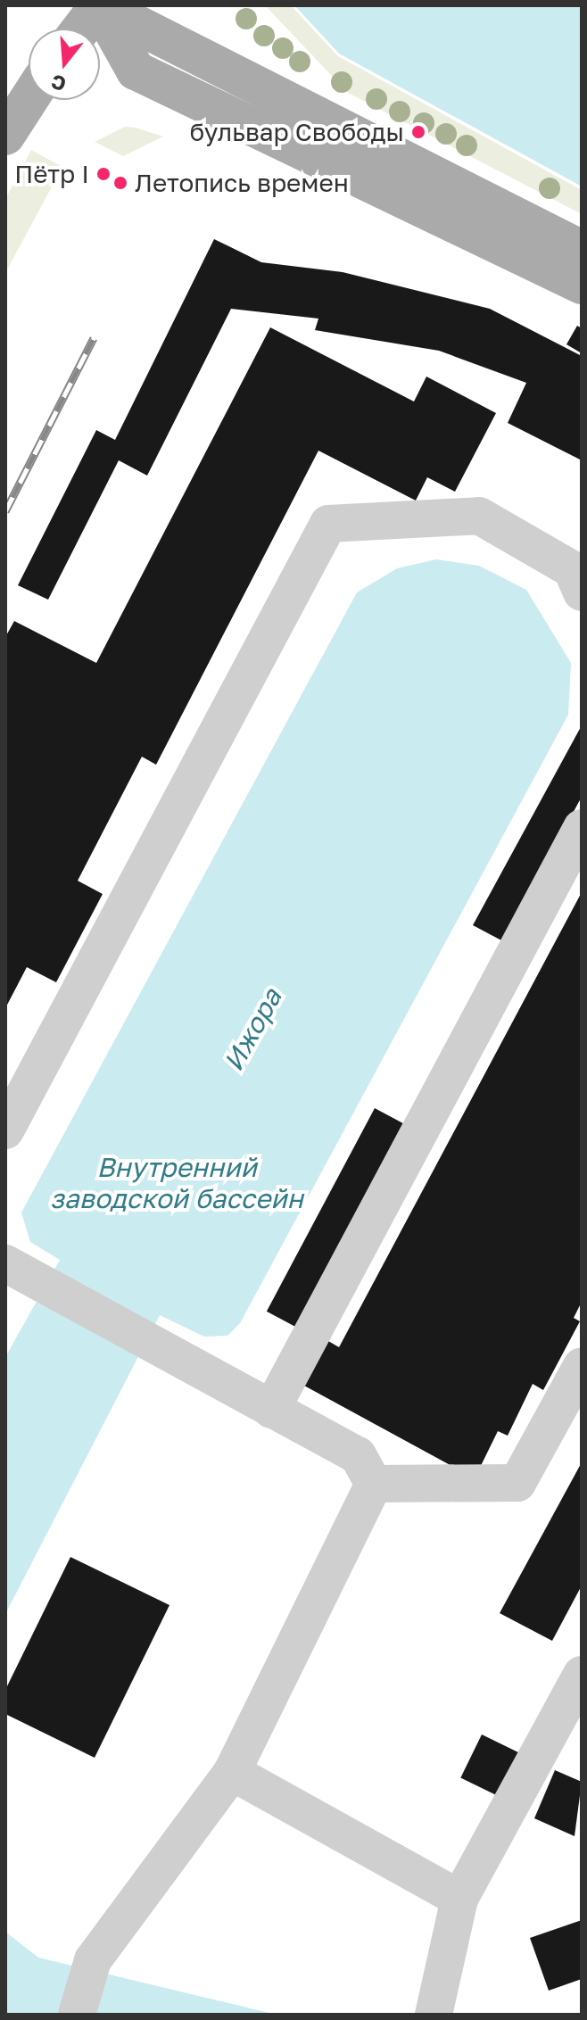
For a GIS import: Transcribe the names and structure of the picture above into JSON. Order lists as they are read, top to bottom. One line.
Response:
{"water":["Ижора","Внутренний заводской бассейн"],"places":["бульвар Свободы","Пётр I","Летопись времен"],"north":"bottom"}
